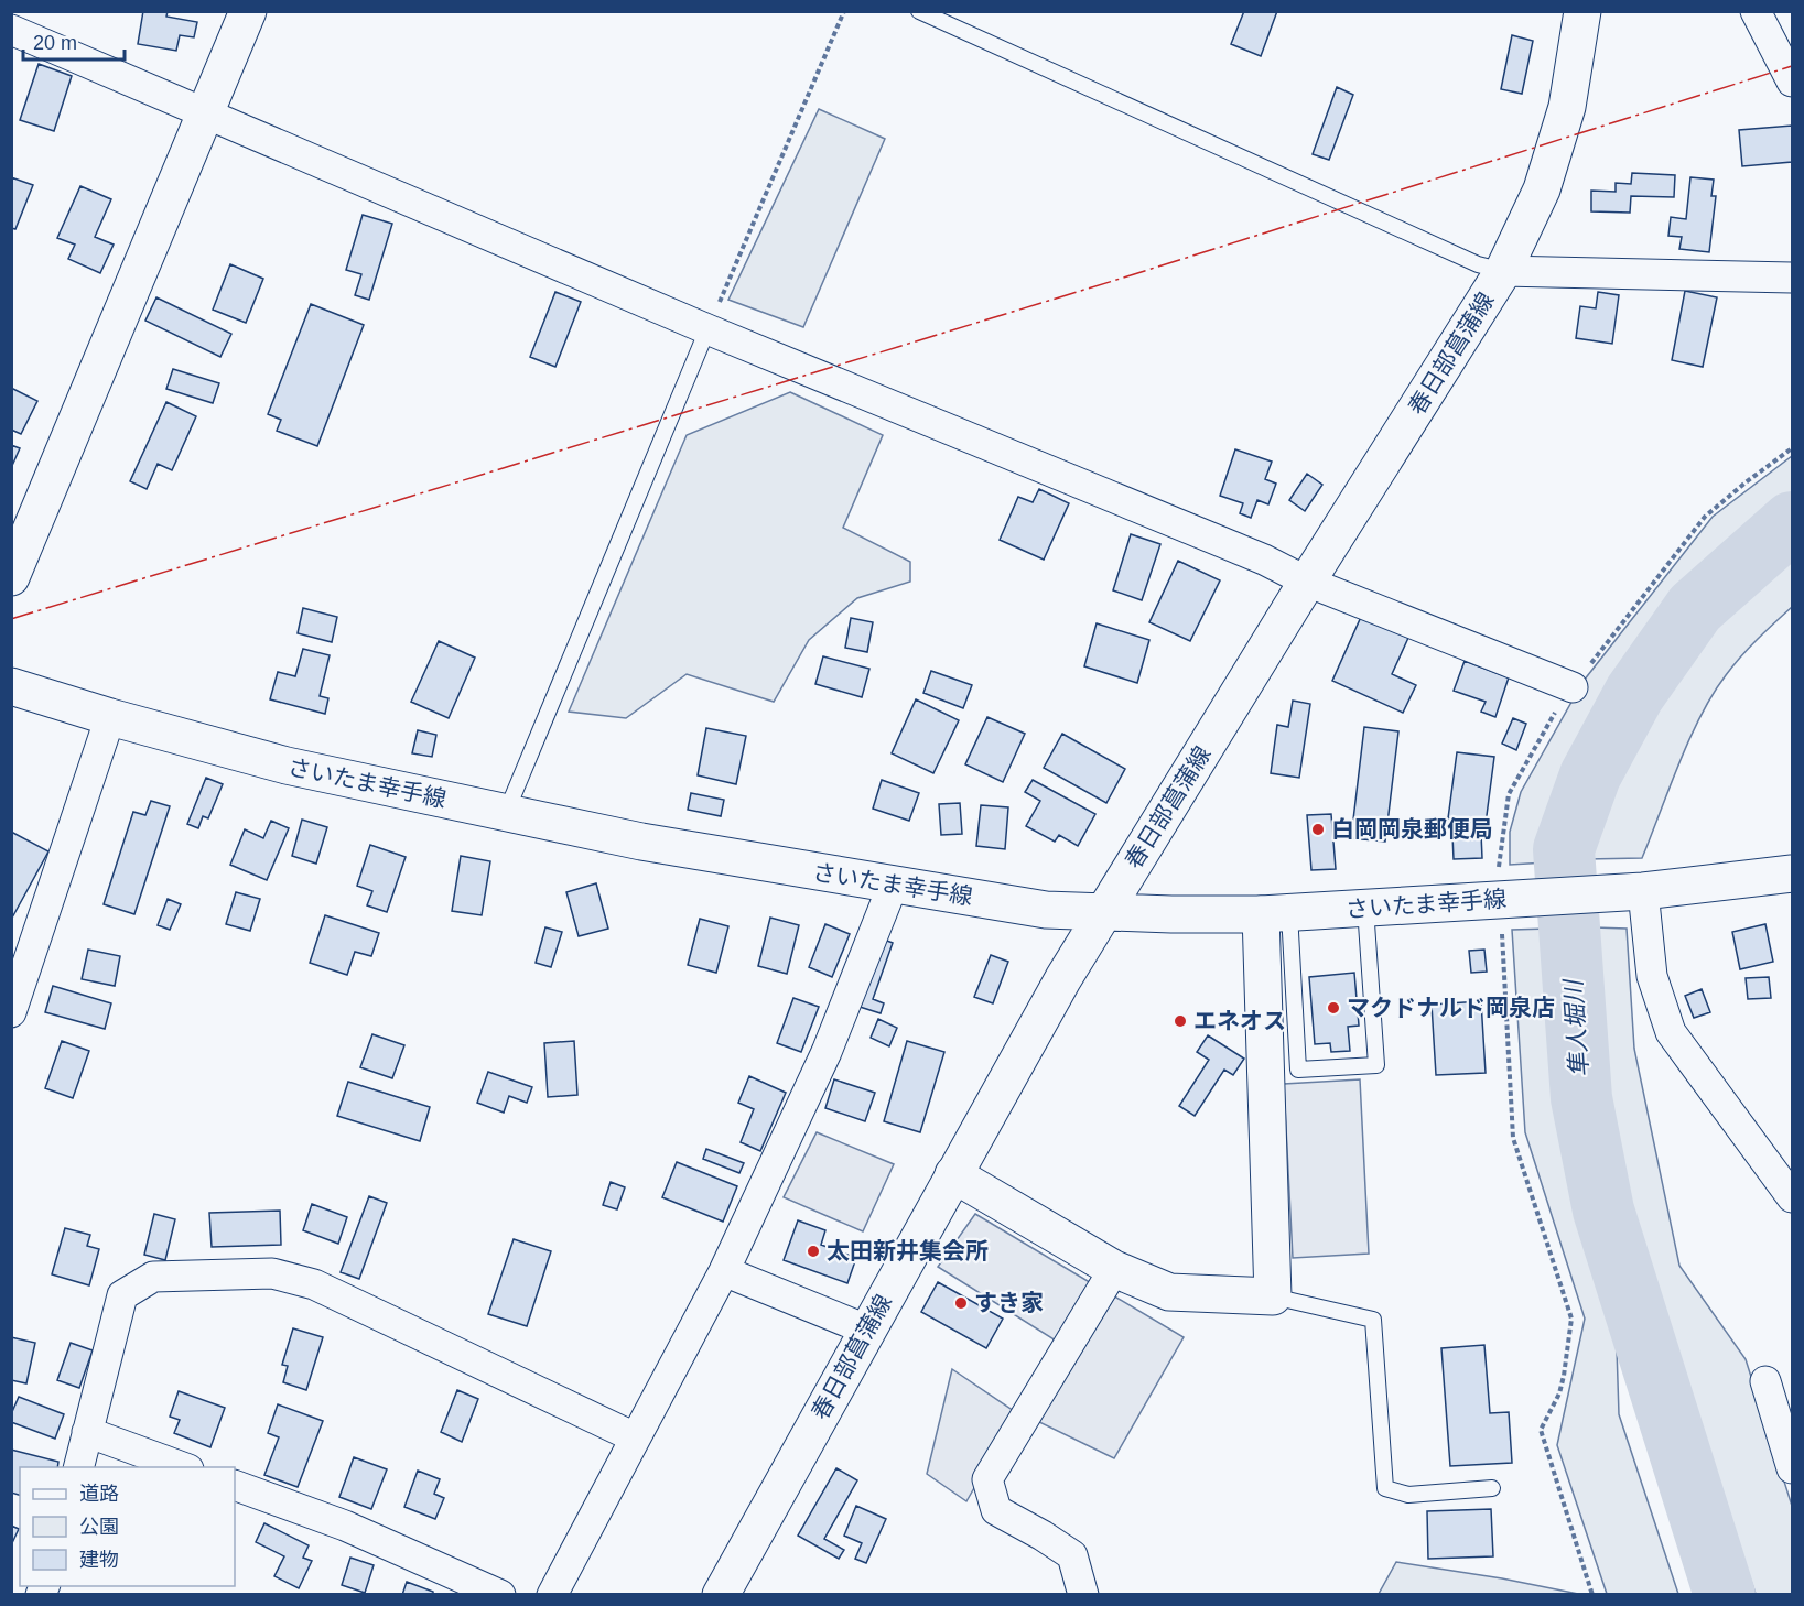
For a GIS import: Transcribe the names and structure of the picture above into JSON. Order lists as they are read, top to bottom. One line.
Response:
{"streets":{"main road":["春日部菖蒲線","さいたま幸手線"]},"crossings":[["春日部菖蒲線","さいたま幸手線"]],"water":["隼人堀川"],"places":["白岡岡泉郵便局","マクドナルド岡泉店","エネオス","太田新井集会所","すき家"],"legend":["道路","公園","建物"],"scale_bar":"20 m"}
